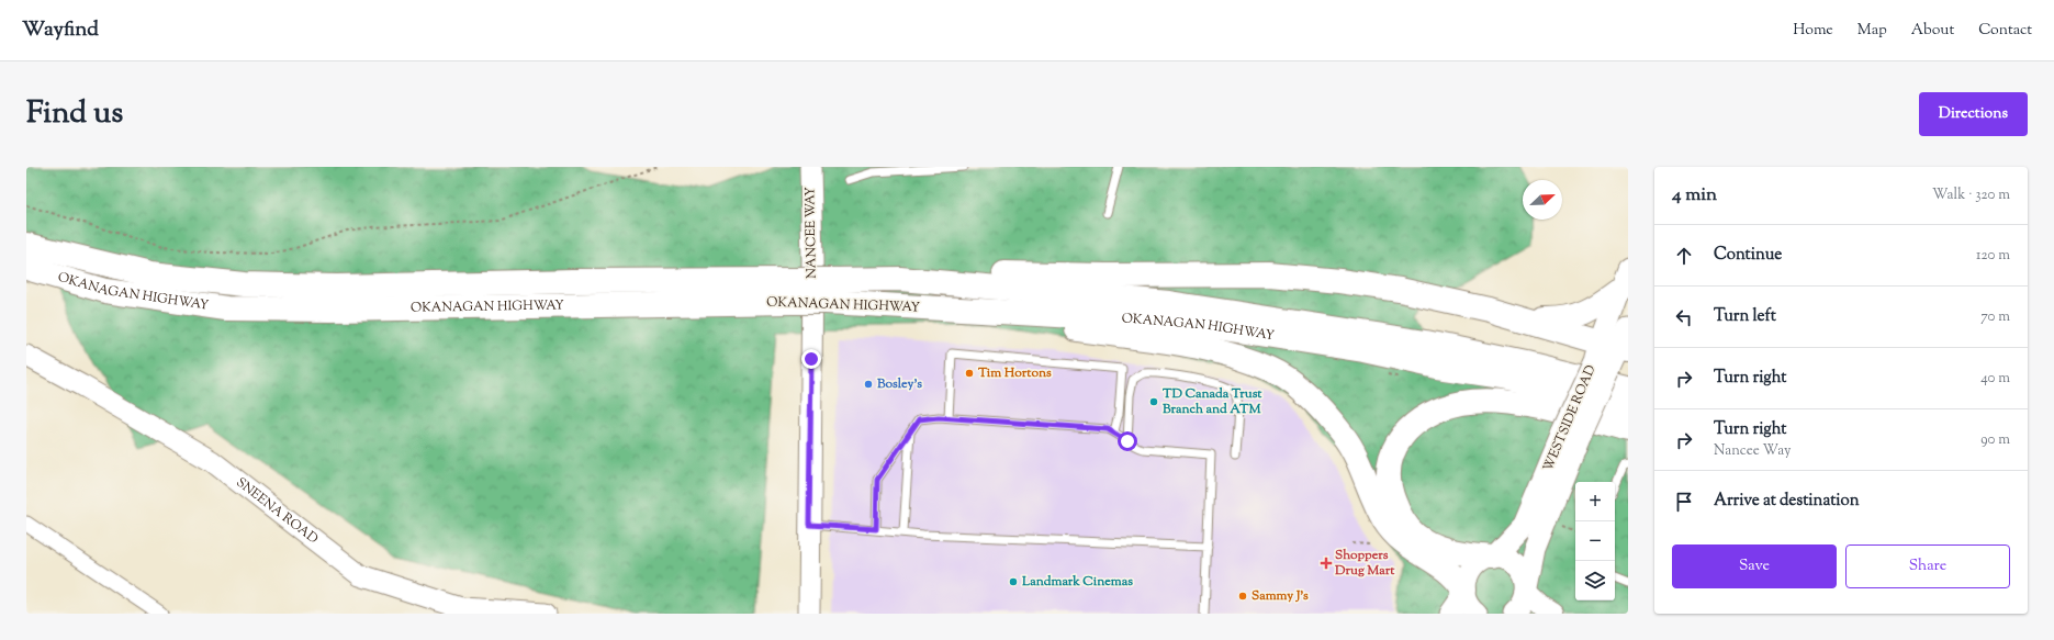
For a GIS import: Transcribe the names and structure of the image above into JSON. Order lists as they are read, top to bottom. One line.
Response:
{"streets":{"highway":["OKANAGAN HIGHWAY"],"street":["NANCEE WAY","WESTSIDE ROAD","SNEENA ROAD"]},"places":{"other":["Tim Hortons","Bosley's","TD Canada Trust Branch and ATM","Landmark Cinemas","Sammy J’s"],"health":["Shoppers Drug Mart"]},"north":"top right","page":{"header":"Wayfind","nav":["Home","Map","About","Contact"],"title":"Find us","buttons":["Directions",["Save","Share"]],"heading":["4 min","Walk · 320 m"],"list":[["Continue","120 m"],["Turn left","70 m"],["Turn right","40 m"],["Turn right","Nancee Way","90 m"],"Arrive at destination"],"map_buttons":["+","−"]}}
